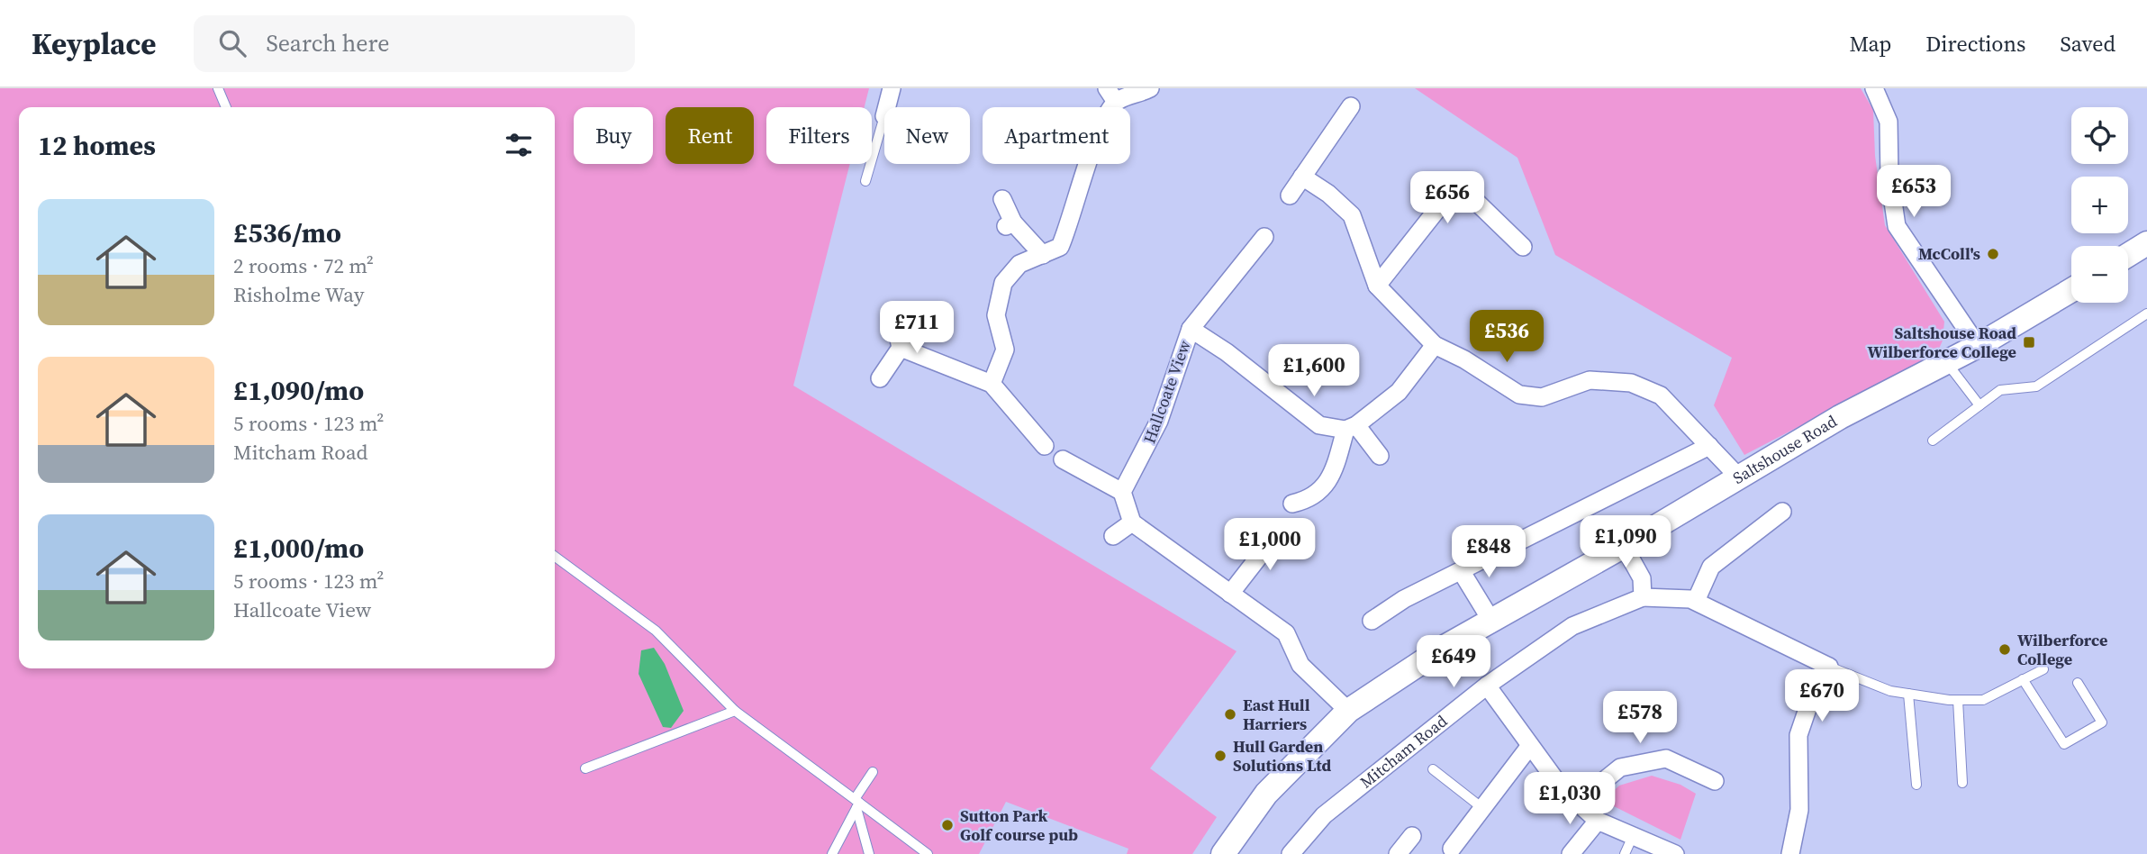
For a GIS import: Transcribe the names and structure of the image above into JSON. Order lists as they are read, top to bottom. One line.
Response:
{"streets":{"main road":["Saltshouse Road"],"street":["Hallcoate View","Mitcham Road"]},"places":{"other":["McColl's","Wilberforce College","East Hull Harriers","Hull Garden Solutions Ltd","Sutton Park Golf course pub"],"transit":["Saltshouse Road Wilberforce College"]},"page":{"header":"Keyplace","search":"Search here","nav":["Map","Directions","Saved"],"map_buttons":["+","−"],"chip":["Buy","Rent","Filters","New","Apartment"],"heading":"12 homes","price":["£653","£656","£711","£536","£1,600","£1,090","£1,000","£848","£649","£670","£578","£1,030"],"list":[{"name":"£536/mo","note":"2 rooms · 72 m² · Risholme Way"},{"name":"£1,090/mo","note":"5 rooms · 123 m² · Mitcham Road"},{"name":"£1,000/mo","note":"5 rooms · 123 m² · Hallcoate View"}]}}
